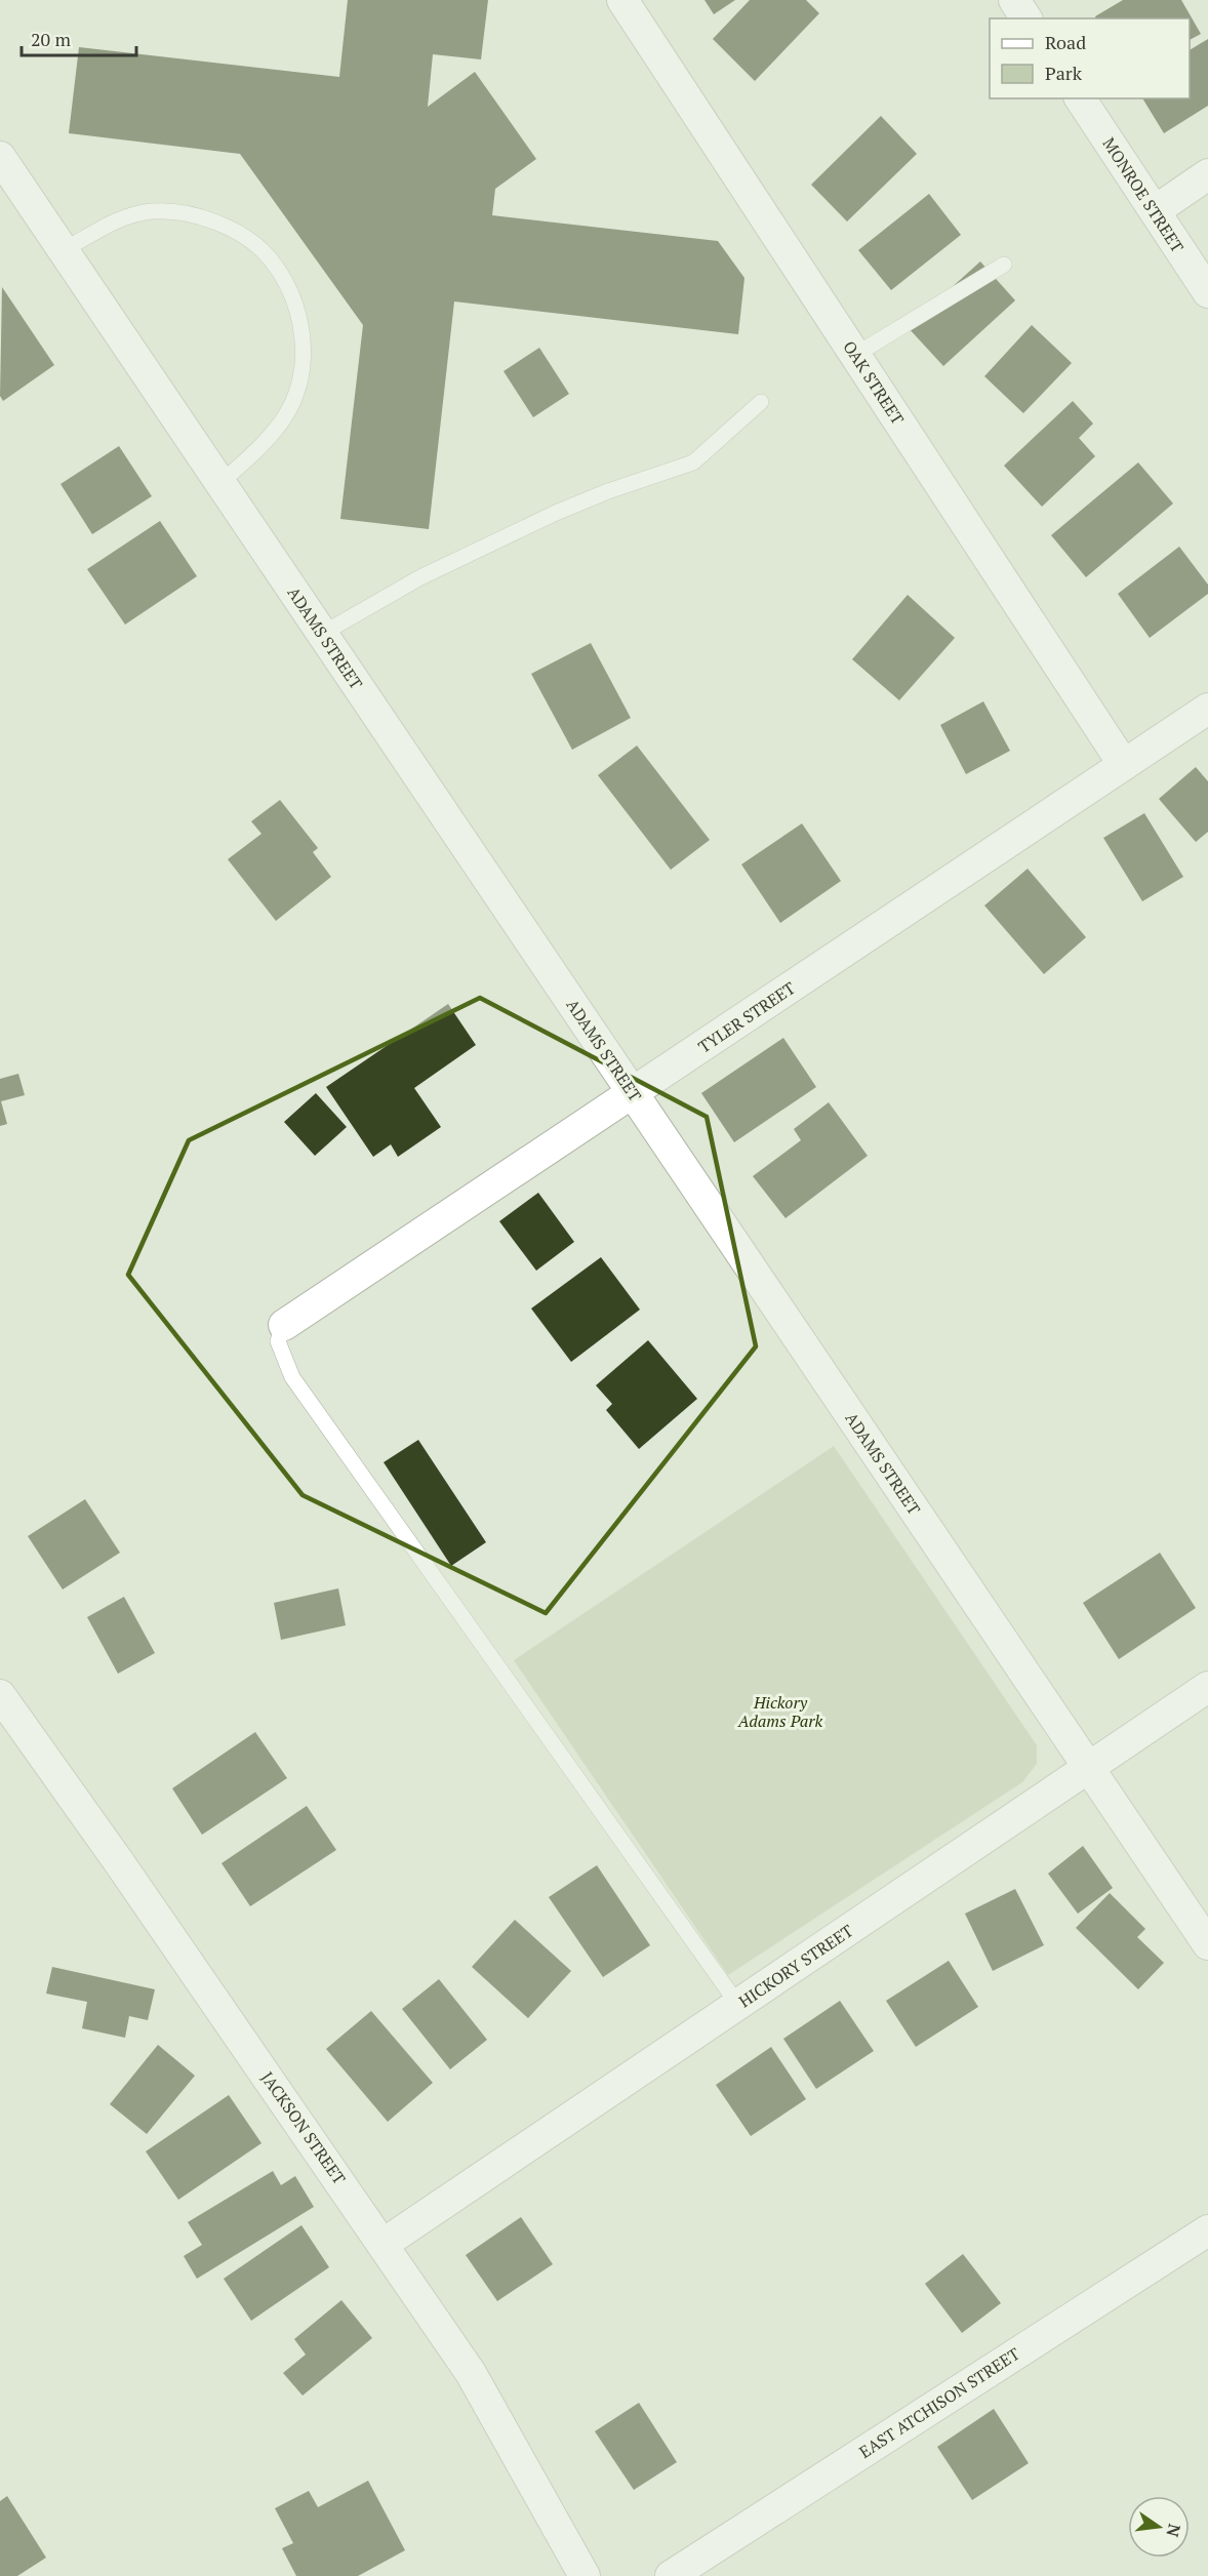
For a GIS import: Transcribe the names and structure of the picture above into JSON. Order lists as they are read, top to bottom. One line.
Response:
{"streets":{"street":["MONROE STREET","OAK STREET","ADAMS STREET","TYLER STREET","HICKORY STREET","JACKSON STREET","EAST ATCHISON STREET"]},"crossings":[["OAK STREET","TYLER STREET"],["ADAMS STREET","TYLER STREET"],["ADAMS STREET","HICKORY STREET"],["HICKORY STREET","JACKSON STREET"]],"parks":["Hickory Adams Park"],"legend":["Road","Park"],"scale_bar":"20 m","north":"right"}
